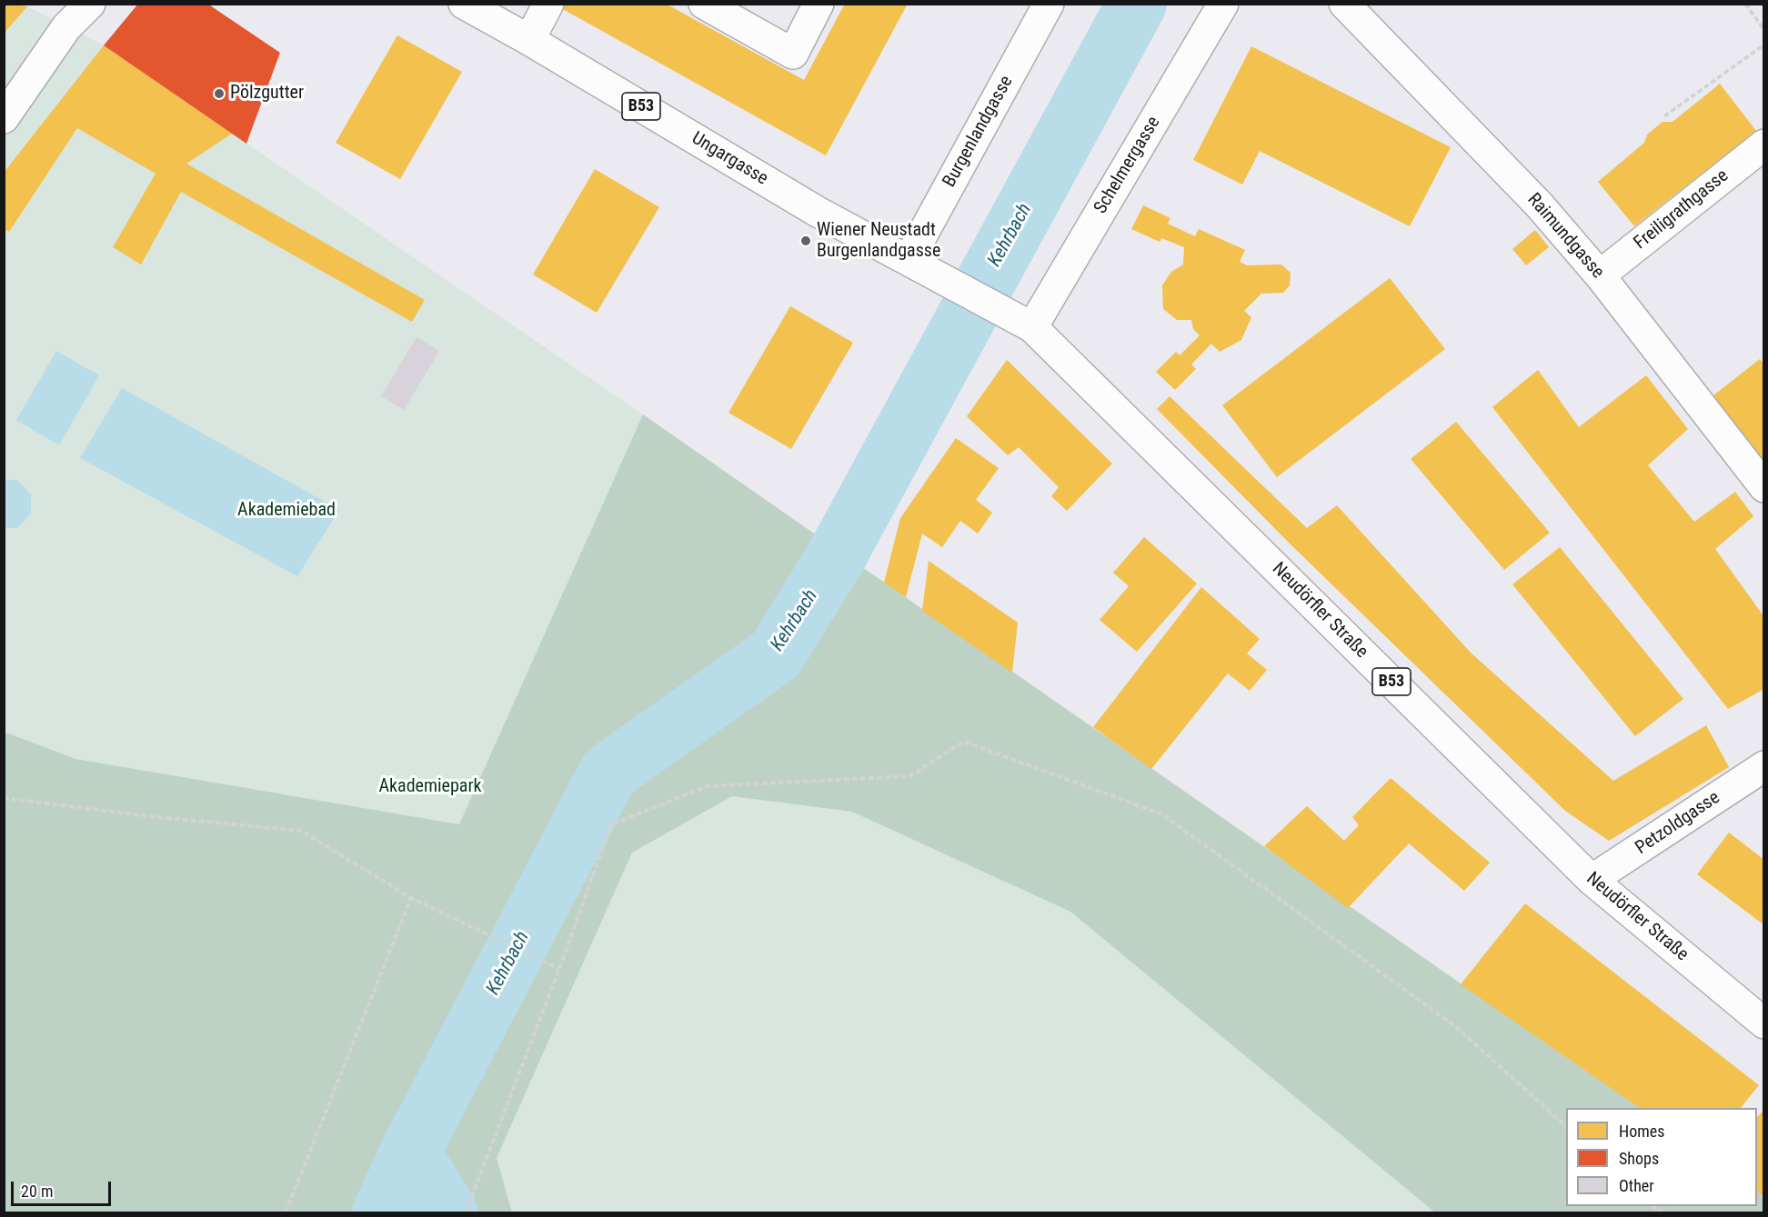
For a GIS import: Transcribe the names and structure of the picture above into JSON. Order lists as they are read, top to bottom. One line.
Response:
{"streets":{"street":["B53","Burgenlandgasse","Ungargasse","Schelmergasse","Freiligrathgasse","Raimundgasse","Neudörfler Straße","Petzoldgasse"]},"crossings":[["Burgenlandgasse","Ungargasse"],["Ungargasse","Neudörfler Straße"],["Schelmergasse","Neudörfler Straße"],["Freiligrathgasse","Raimundgasse"],["Neudörfler Straße","Petzoldgasse"]],"water":["Kehrbach"],"parks":["Akademiebad","Akademiepark"],"places":["Pölzgutter","Wiener Neustadt Burgenlandgasse"],"legend":["Homes","Shops","Other"],"scale_bar":"20 m"}
